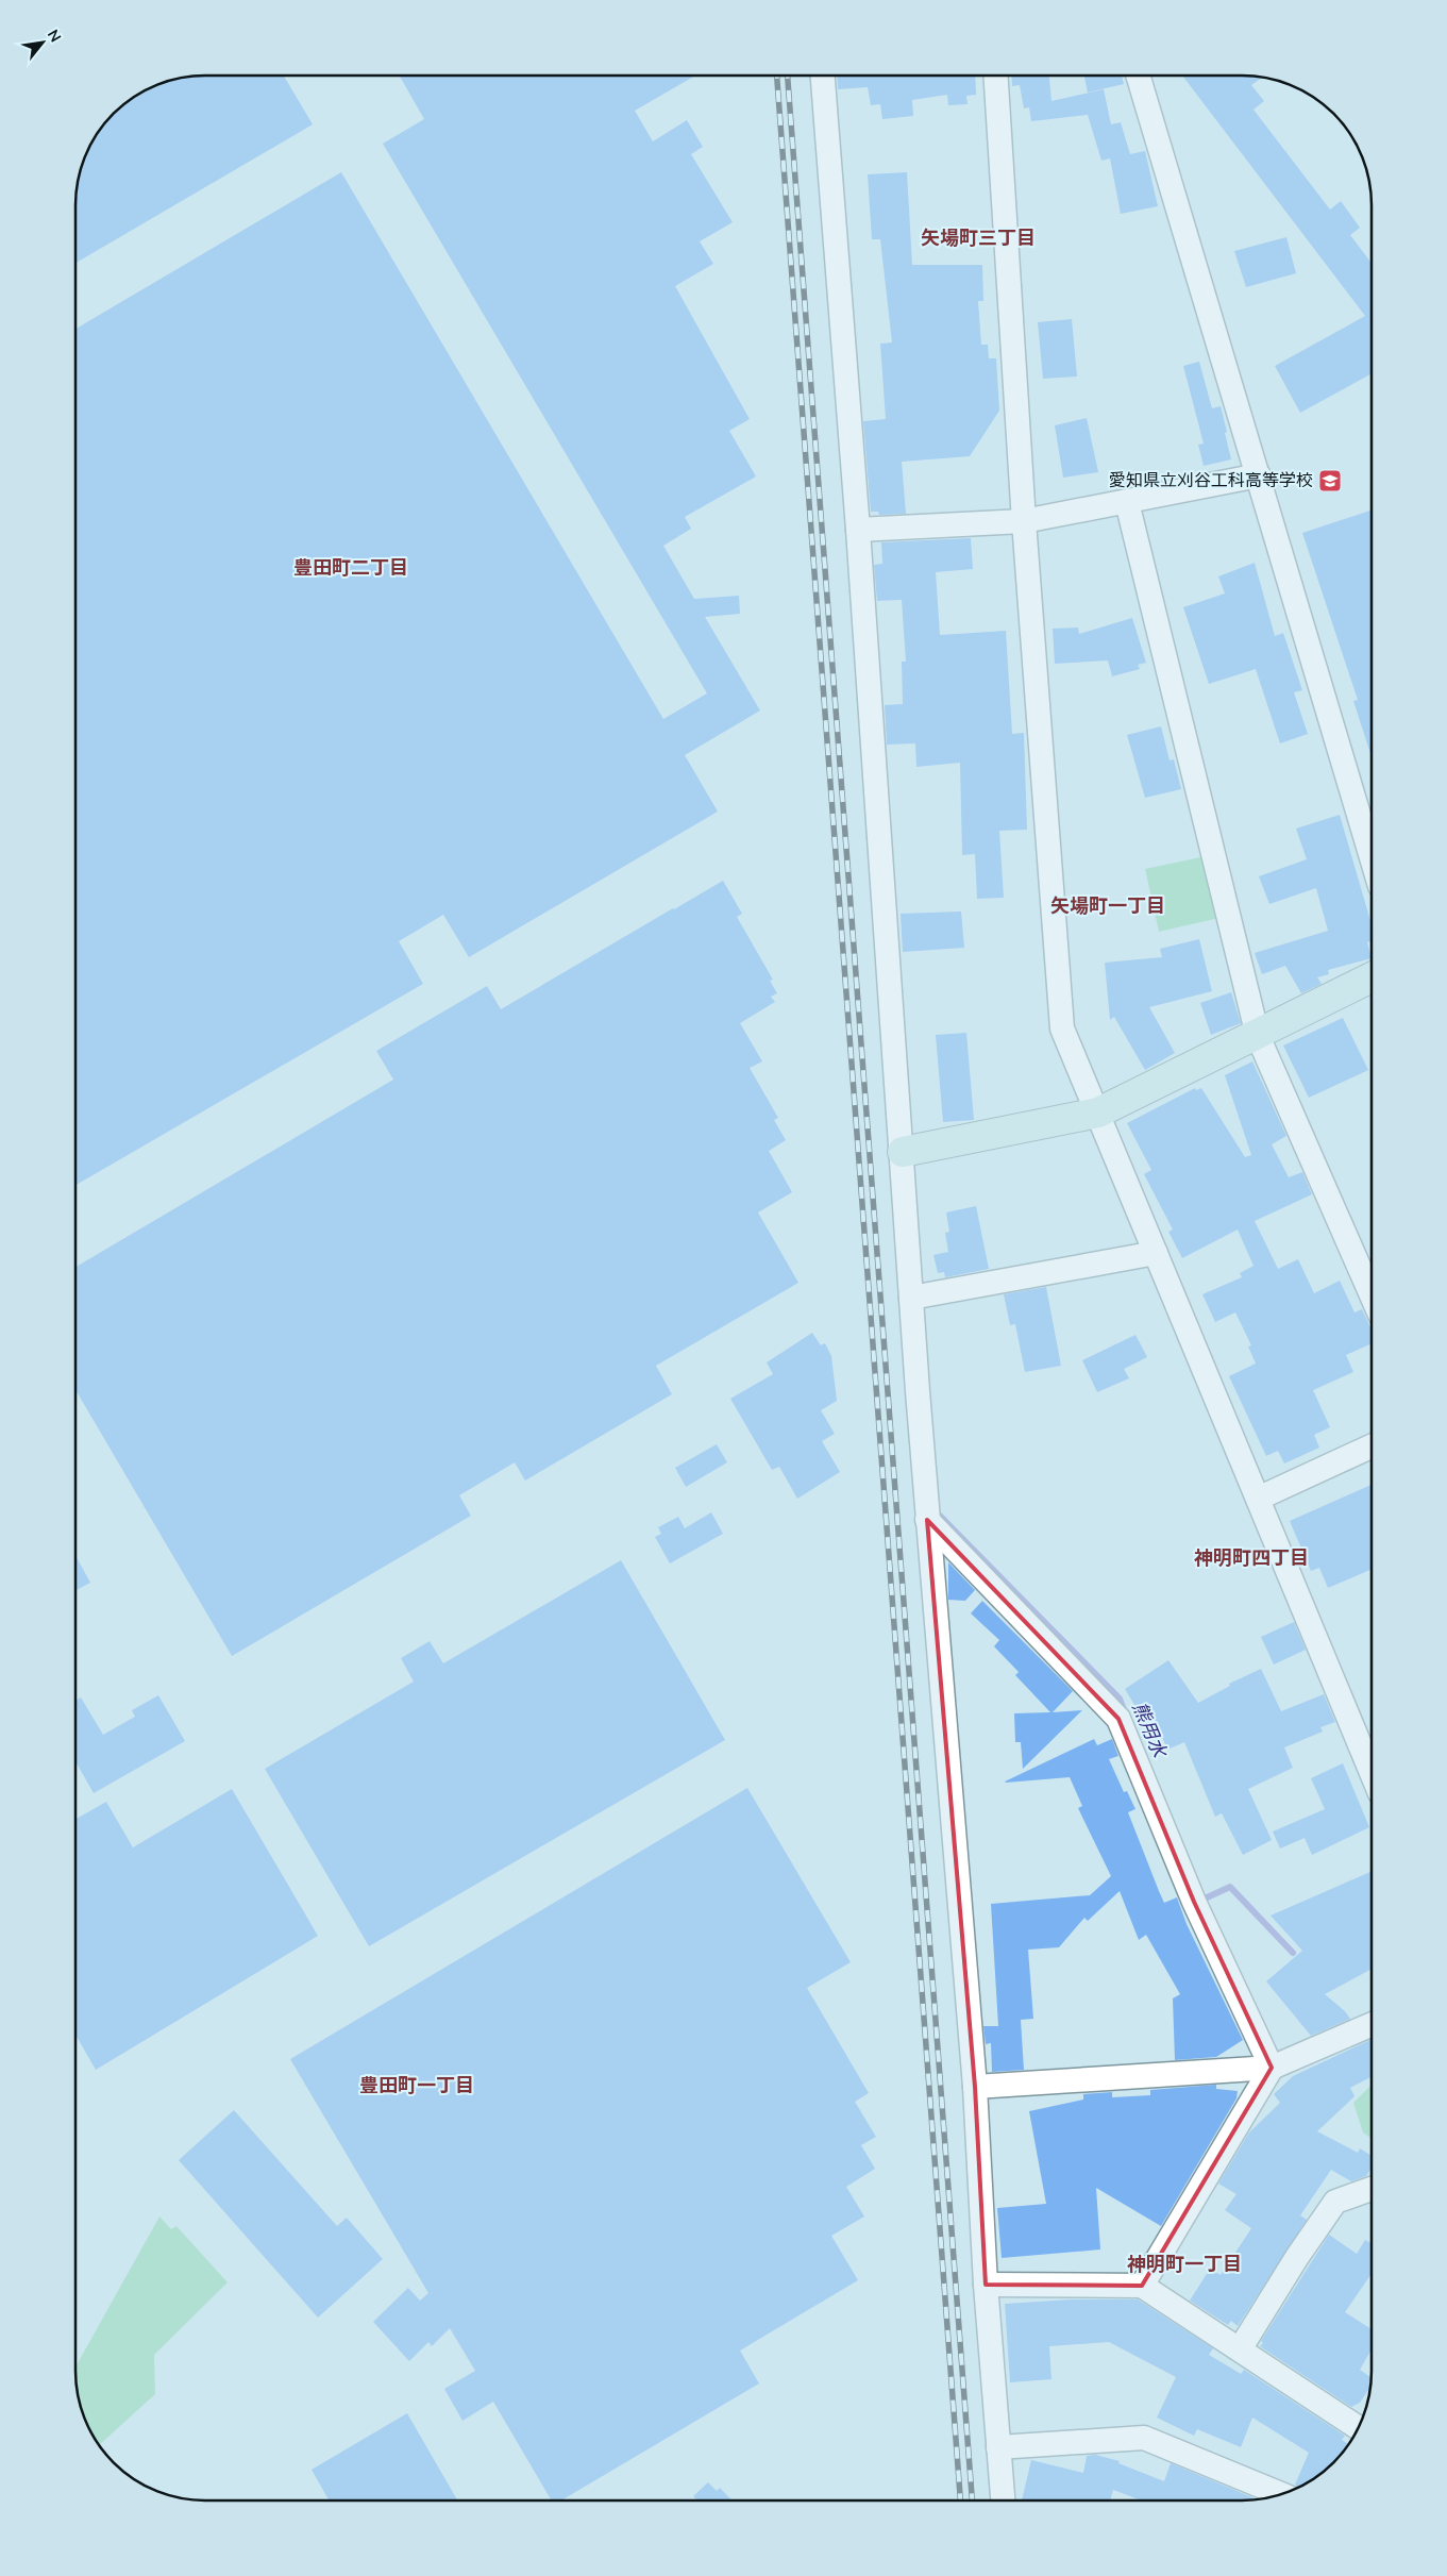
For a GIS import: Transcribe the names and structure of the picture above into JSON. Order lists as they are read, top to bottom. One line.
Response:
{"districts":["矢場町三丁目","豊田町二丁目","矢場町一丁目","神明町四丁目","豊田町一丁目","神明町一丁目"],"water":["熊用水"],"places":{"school or university":["愛知県立刈谷工科高等学校"]},"north":"top right"}
